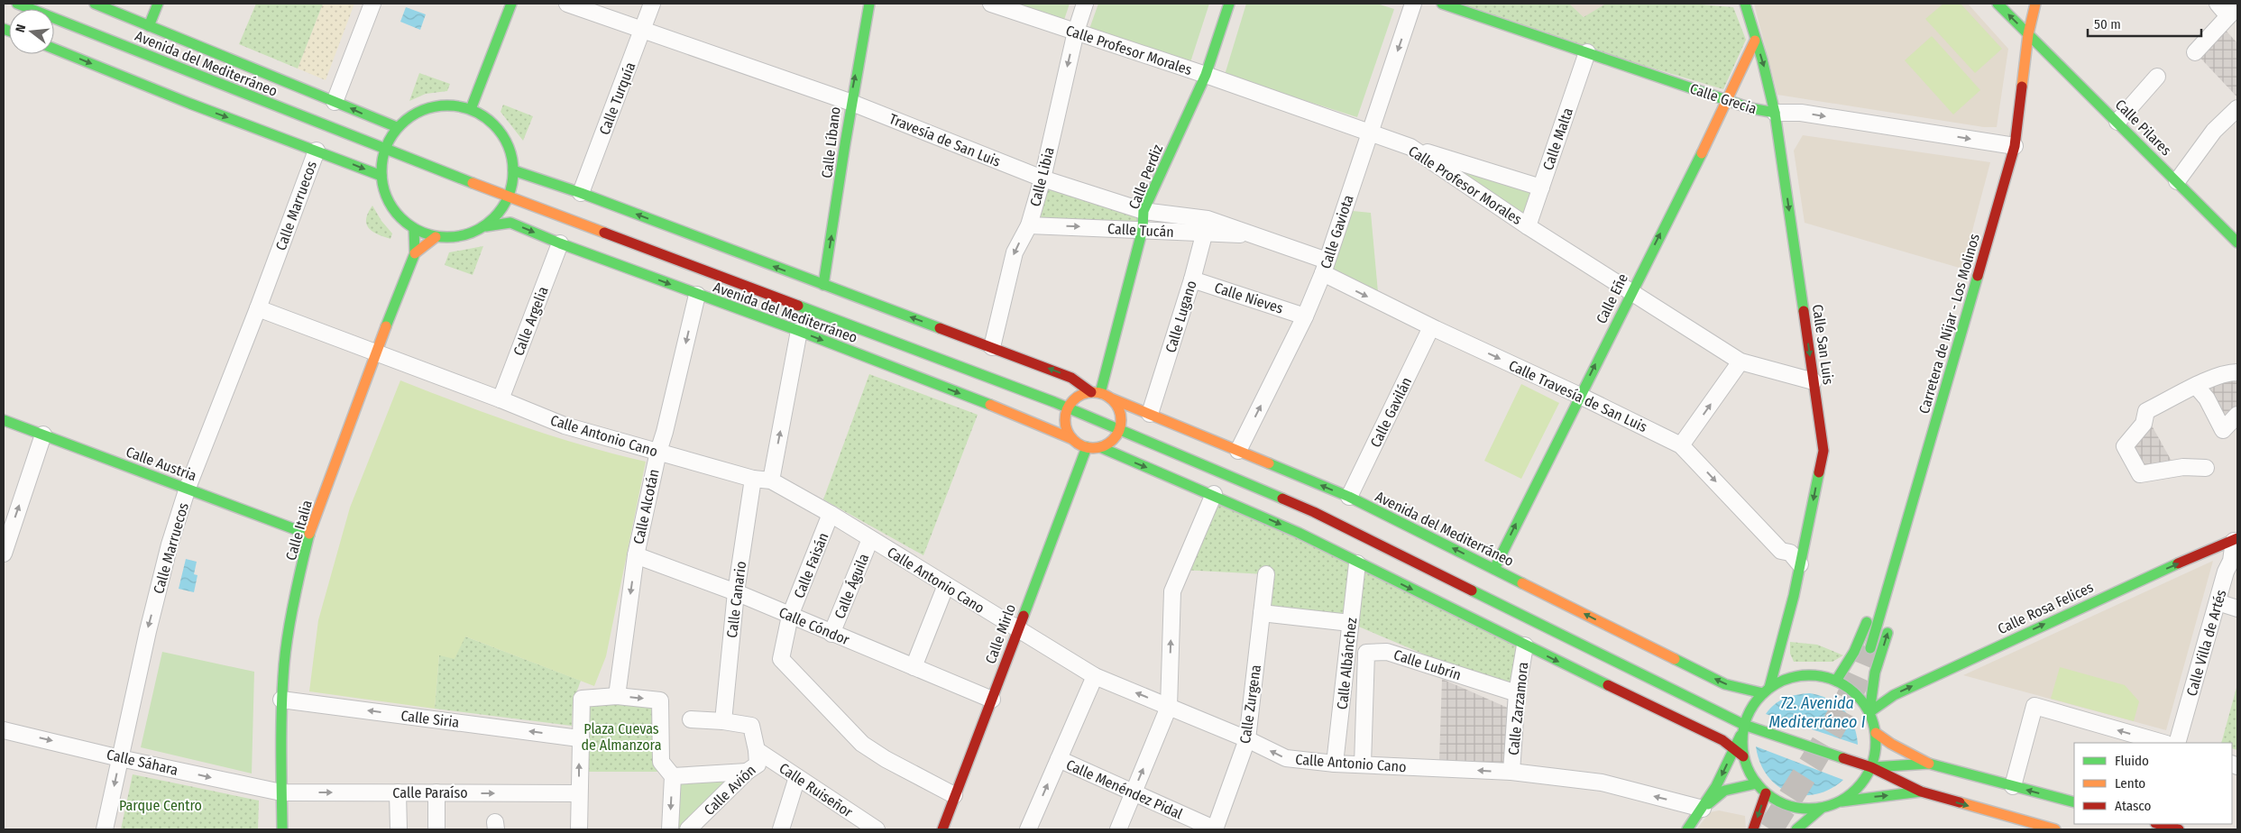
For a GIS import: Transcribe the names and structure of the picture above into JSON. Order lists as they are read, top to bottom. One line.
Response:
{"streets":{"street":["Calle Profesor Morales","Avenida del Mediterráneo","Calle Turquía","Calle Grecia","Calle Pilares","Calle Malta","Travesía de San Luis","Calle Líbano","Calle Libia","Calle Perdiz","Calle Marruecos","Calle Tucán","Calle Gaviota","Calle Nieves","Calle Eñe","Calle Lugano","Calle Argelia","Carretera de Níjar - Los Molinos","Calle San Luis","Calle Travesía de San Luis","Calle Gavilán","Calle Antonio Cano","Calle Austria","Calle Alcotán","Calle Italia","Calle Faisán","Calle Águila","Calle Canario","Calle Rosa Felices","Calle Cóndor","Calle Mirlo","Calle Villa de Artés","Calle Albánchez","Calle Lubrín","Calle Zurgena","Calle Zarzamora","Calle Siria","Calle Sáhara","Calle Menéndez Pidal","Calle Avión","Calle Ruiseñor","Calle Paraíso"]},"crossings":[["Calle Profesor Morales","Calle Malta"],["Calle Profesor Morales","Calle Libia"],["Calle Profesor Morales","Calle Perdiz"],["Calle Profesor Morales","Calle Gaviota"],["Calle Profesor Morales","Calle Eñe"],["Calle Profesor Morales","Calle San Luis"],["Avenida del Mediterráneo","Calle Turquía"],["Avenida del Mediterráneo","Calle Líbano"],["Avenida del Mediterráneo","Calle Libia"],["Avenida del Mediterráneo","Calle Perdiz"],["Avenida del Mediterráneo","Calle Gaviota"],["Avenida del Mediterráneo","Calle Eñe"],["Avenida del Mediterráneo","Calle Lugano"],["Avenida del Mediterráneo","Calle Argelia"],["Avenida del Mediterráneo","Calle San Luis"],["Avenida del Mediterráneo","Calle Gavilán"],["Avenida del Mediterráneo","Calle Alcotán"],["Avenida del Mediterráneo","Calle Italia"],["Avenida del Mediterráneo","Calle Rosa Felices"],["Avenida del Mediterráneo","Calle Mirlo"],["Avenida del Mediterráneo","Calle Albánchez"],["Avenida del Mediterráneo","Calle Zarzamora"],["Calle Turquía","Travesía de San Luis"],["Calle Grecia","Calle Malta"],["Calle Grecia","Calle Eñe"],["Calle Grecia","Carretera de Níjar - Los Molinos"],["Calle Grecia","Calle San Luis"],["Calle Pilares","Carretera de Níjar - Los Molinos"],["Travesía de San Luis","Calle Líbano"],["Travesía de San Luis","Calle Libia"],["Travesía de San Luis","Calle Perdiz"],["Travesía de San Luis","Calle Tucán"],["Travesía de San Luis","Calle Lugano"],["Calle Libia","Calle Tucán"],["Calle Perdiz","Calle Tucán"],["Calle Marruecos","Calle Antonio Cano"],["Calle Marruecos","Calle Austria"],["Calle Marruecos","Calle Sáhara"],["Calle Tucán","Calle Gaviota"],["Calle Tucán","Calle Lugano"],["Calle Tucán","Calle Travesía de San Luis"],["Calle Gaviota","Calle Nieves"],["Calle Gaviota","Calle Travesía de San Luis"],["Calle Nieves","Calle Lugano"],["Calle Eñe","Calle San Luis"],["Calle Eñe","Calle Travesía de San Luis"],["Calle Argelia","Calle Antonio Cano"],["Calle San Luis","Calle Travesía de San Luis"],["Calle Travesía de San Luis","Calle Gavilán"],["Calle Antonio Cano","Calle Alcotán"],["Calle Antonio Cano","Calle Italia"],["Calle Antonio Cano","Calle Faisán"],["Calle Antonio Cano","Calle Águila"],["Calle Antonio Cano","Calle Canario"],["Calle Antonio Cano","Calle Mirlo"],["Calle Antonio Cano","Calle Albánchez"],["Calle Antonio Cano","Calle Lubrín"],["Calle Antonio Cano","Calle Zurgena"],["Calle Antonio Cano","Calle Zarzamora"],["Calle Austria","Calle Italia"],["Calle Alcotán","Calle Cóndor"],["Calle Italia","Calle Siria"],["Calle Italia","Calle Sáhara"],["Calle Italia","Calle Paraíso"],["Calle Faisán","Calle Cóndor"],["Calle Faisán","Calle Mirlo"],["Calle Águila","Calle Cóndor"],["Calle Canario","Calle Cóndor"],["Calle Canario","Calle Avión"],["Calle Rosa Felices","Calle Villa de Artés"],["Calle Cóndor","Calle Mirlo"],["Calle Lubrín","Calle Zarzamora"],["Calle Zurgena","Calle Menéndez Pidal"],["Calle Sáhara","Calle Paraíso"],["Calle Avión","Calle Ruiseñor"]],"one_way":["Calle Grecia","Calle Líbano","Calle Libia","Calle Marruecos","Calle Tucán","Calle Eñe","Calle San Luis","Calle Travesía de San Luis","Calle Rosa Felices","Calle Siria","Calle Sáhara","Calle Paraíso"],"water":["72. Avenida Mediterráneo I"],"parks":["Plaza Cuevas de Almanzora","Parque Centro"],"legend":["Fluido","Lento","Atasco"],"scale_bar":"50 m","north":"left"}
